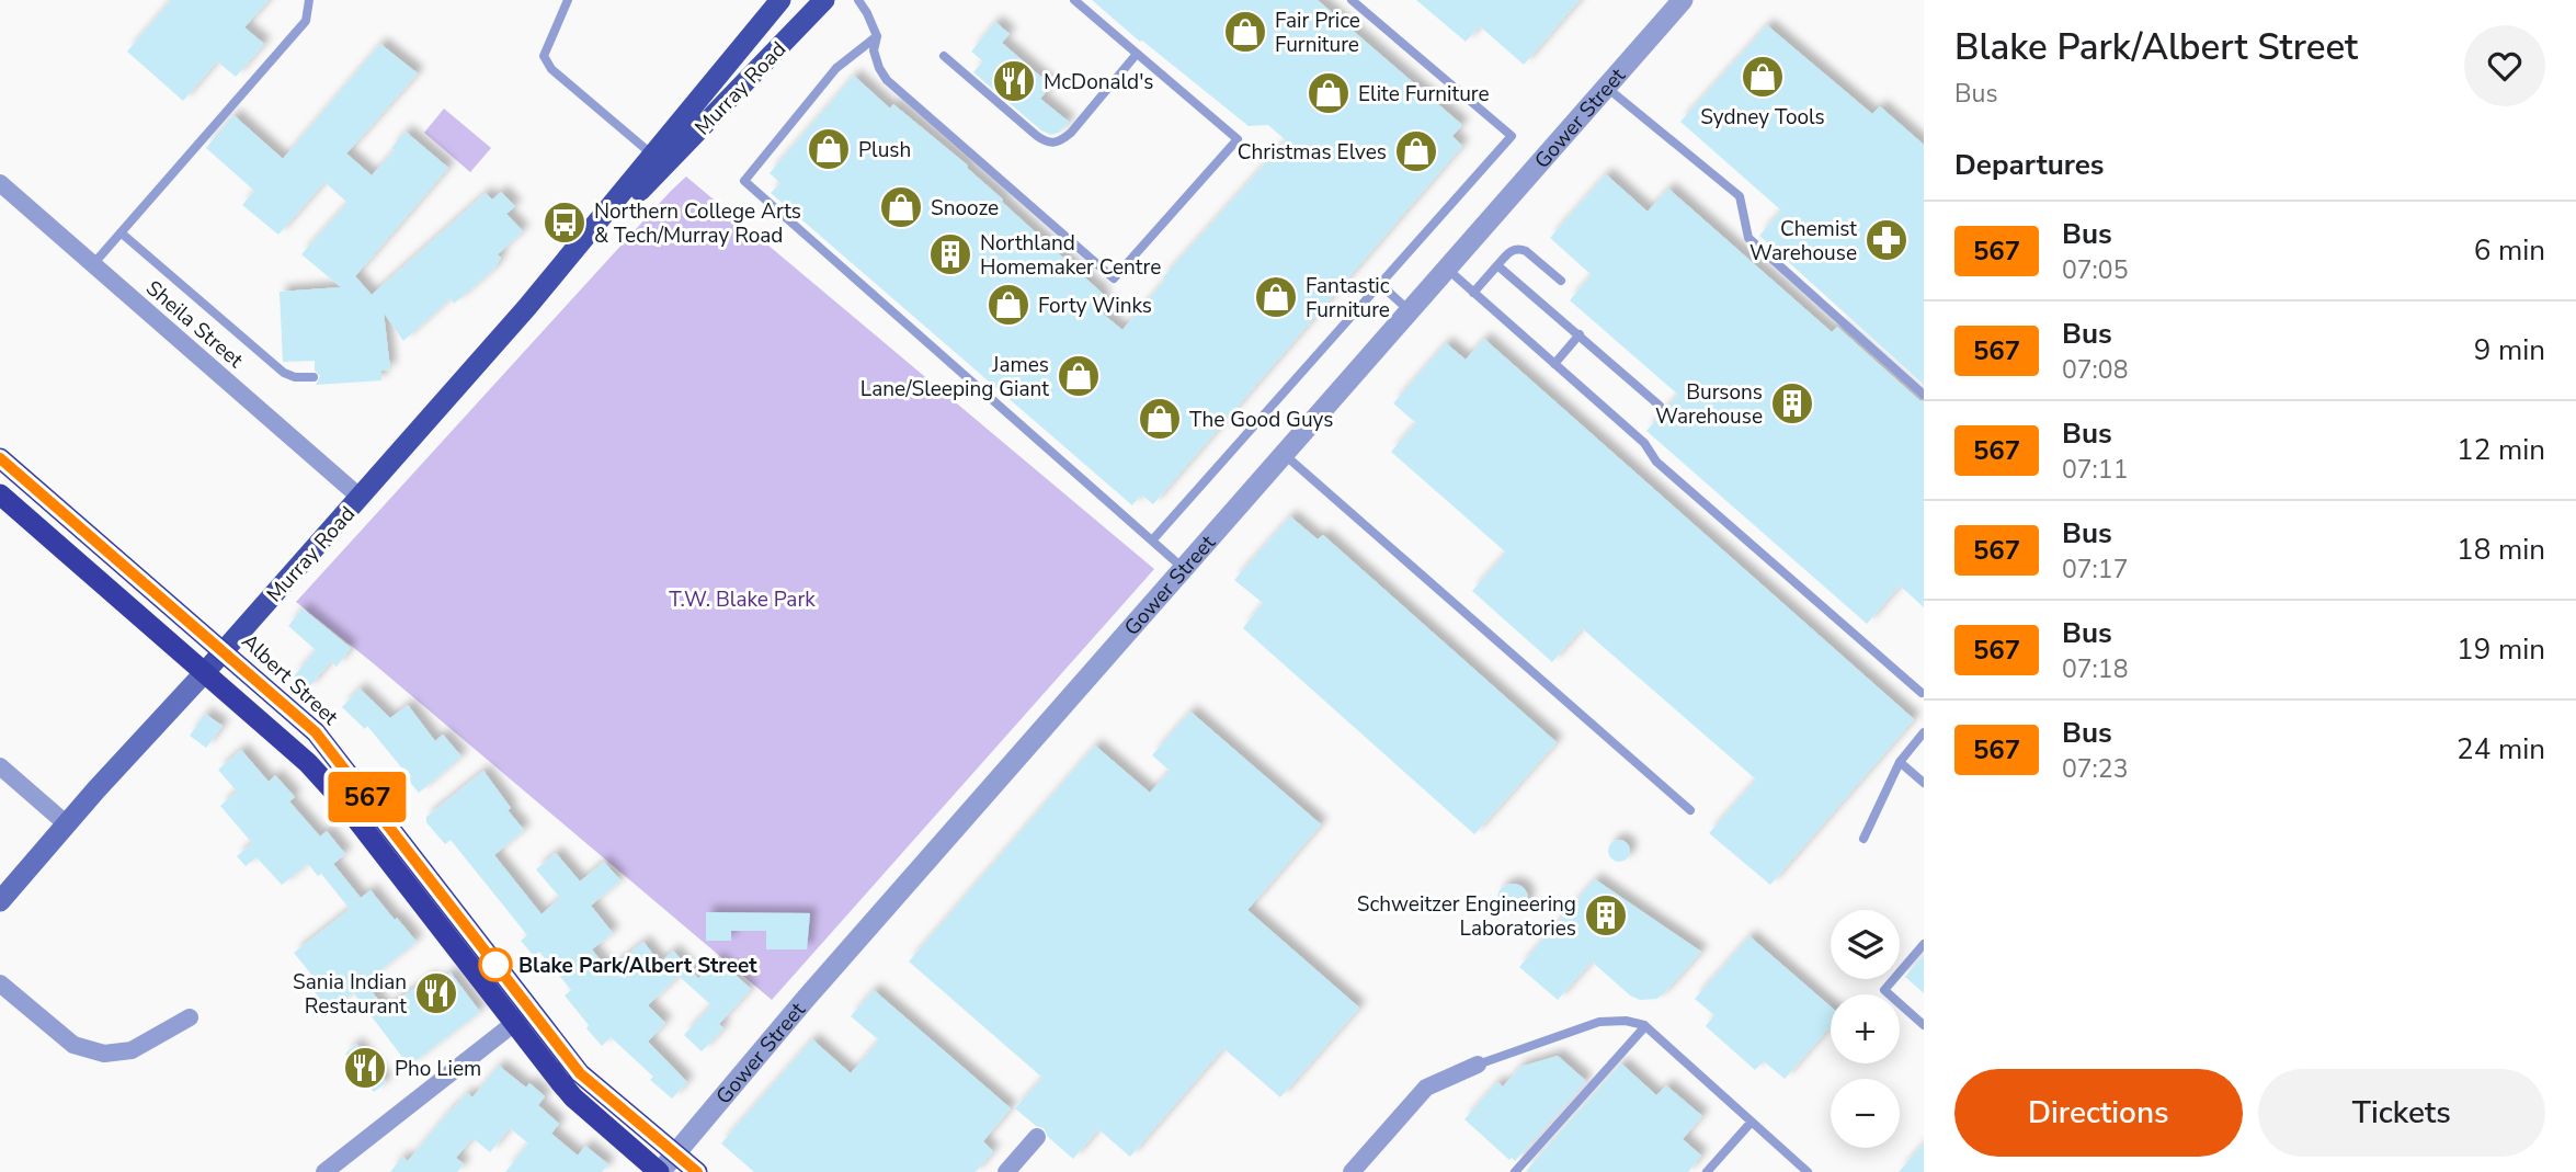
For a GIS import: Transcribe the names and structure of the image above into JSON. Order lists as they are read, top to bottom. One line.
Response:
{"streets":{"highway":["Albert Street"],"main road":["Murray Road"],"street":["Gower Street","Sheila Street"]},"crossings":[["Murray Road","Sheila Street"],["Murray Road","Albert Street"],["Gower Street","Albert Street"]],"parks":["T.W. Blake Park"],"places":{"shop":["Fair Price Furniture","Sydney Tools","Elite Furniture","Plush","Christmas Elves","Snooze","Fantastic Furniture","Forty Winks","James Lane/Sleeping Giant","The Good Guys"],"restaurant":["McDonald's","Sania Indian Restaurant","Pho Liem"],"bus stop":["Northern College Arts & Tech/Murray Road"],"pharmacy":["Chemist Warehouse"],"building":["Northland Homemaker Centre","Bursons Warehouse","Schweitzer Engineering Laboratories"],"other":["Blake Park/Albert Street"]},"lines":["bus line 567"],"page":{"on_map":"567","heading":[["Blake Park/Albert Street","Bus"],"Departures"],"list":[{"mark":"567","name":"Bus","note":"07:05","value":"6 min"},{"mark":"567","name":"Bus","note":"07:08","value":"9 min"},{"mark":"567","name":"Bus","note":"07:11","value":"12 min"},{"mark":"567","name":"Bus","note":"07:17","value":"18 min"},{"mark":"567","name":"Bus","note":"07:18","value":"19 min"},{"mark":"567","name":"Bus","note":"07:23","value":"24 min"}],"map_buttons":["+","−"],"buttons":["Directions","Tickets"]}}
